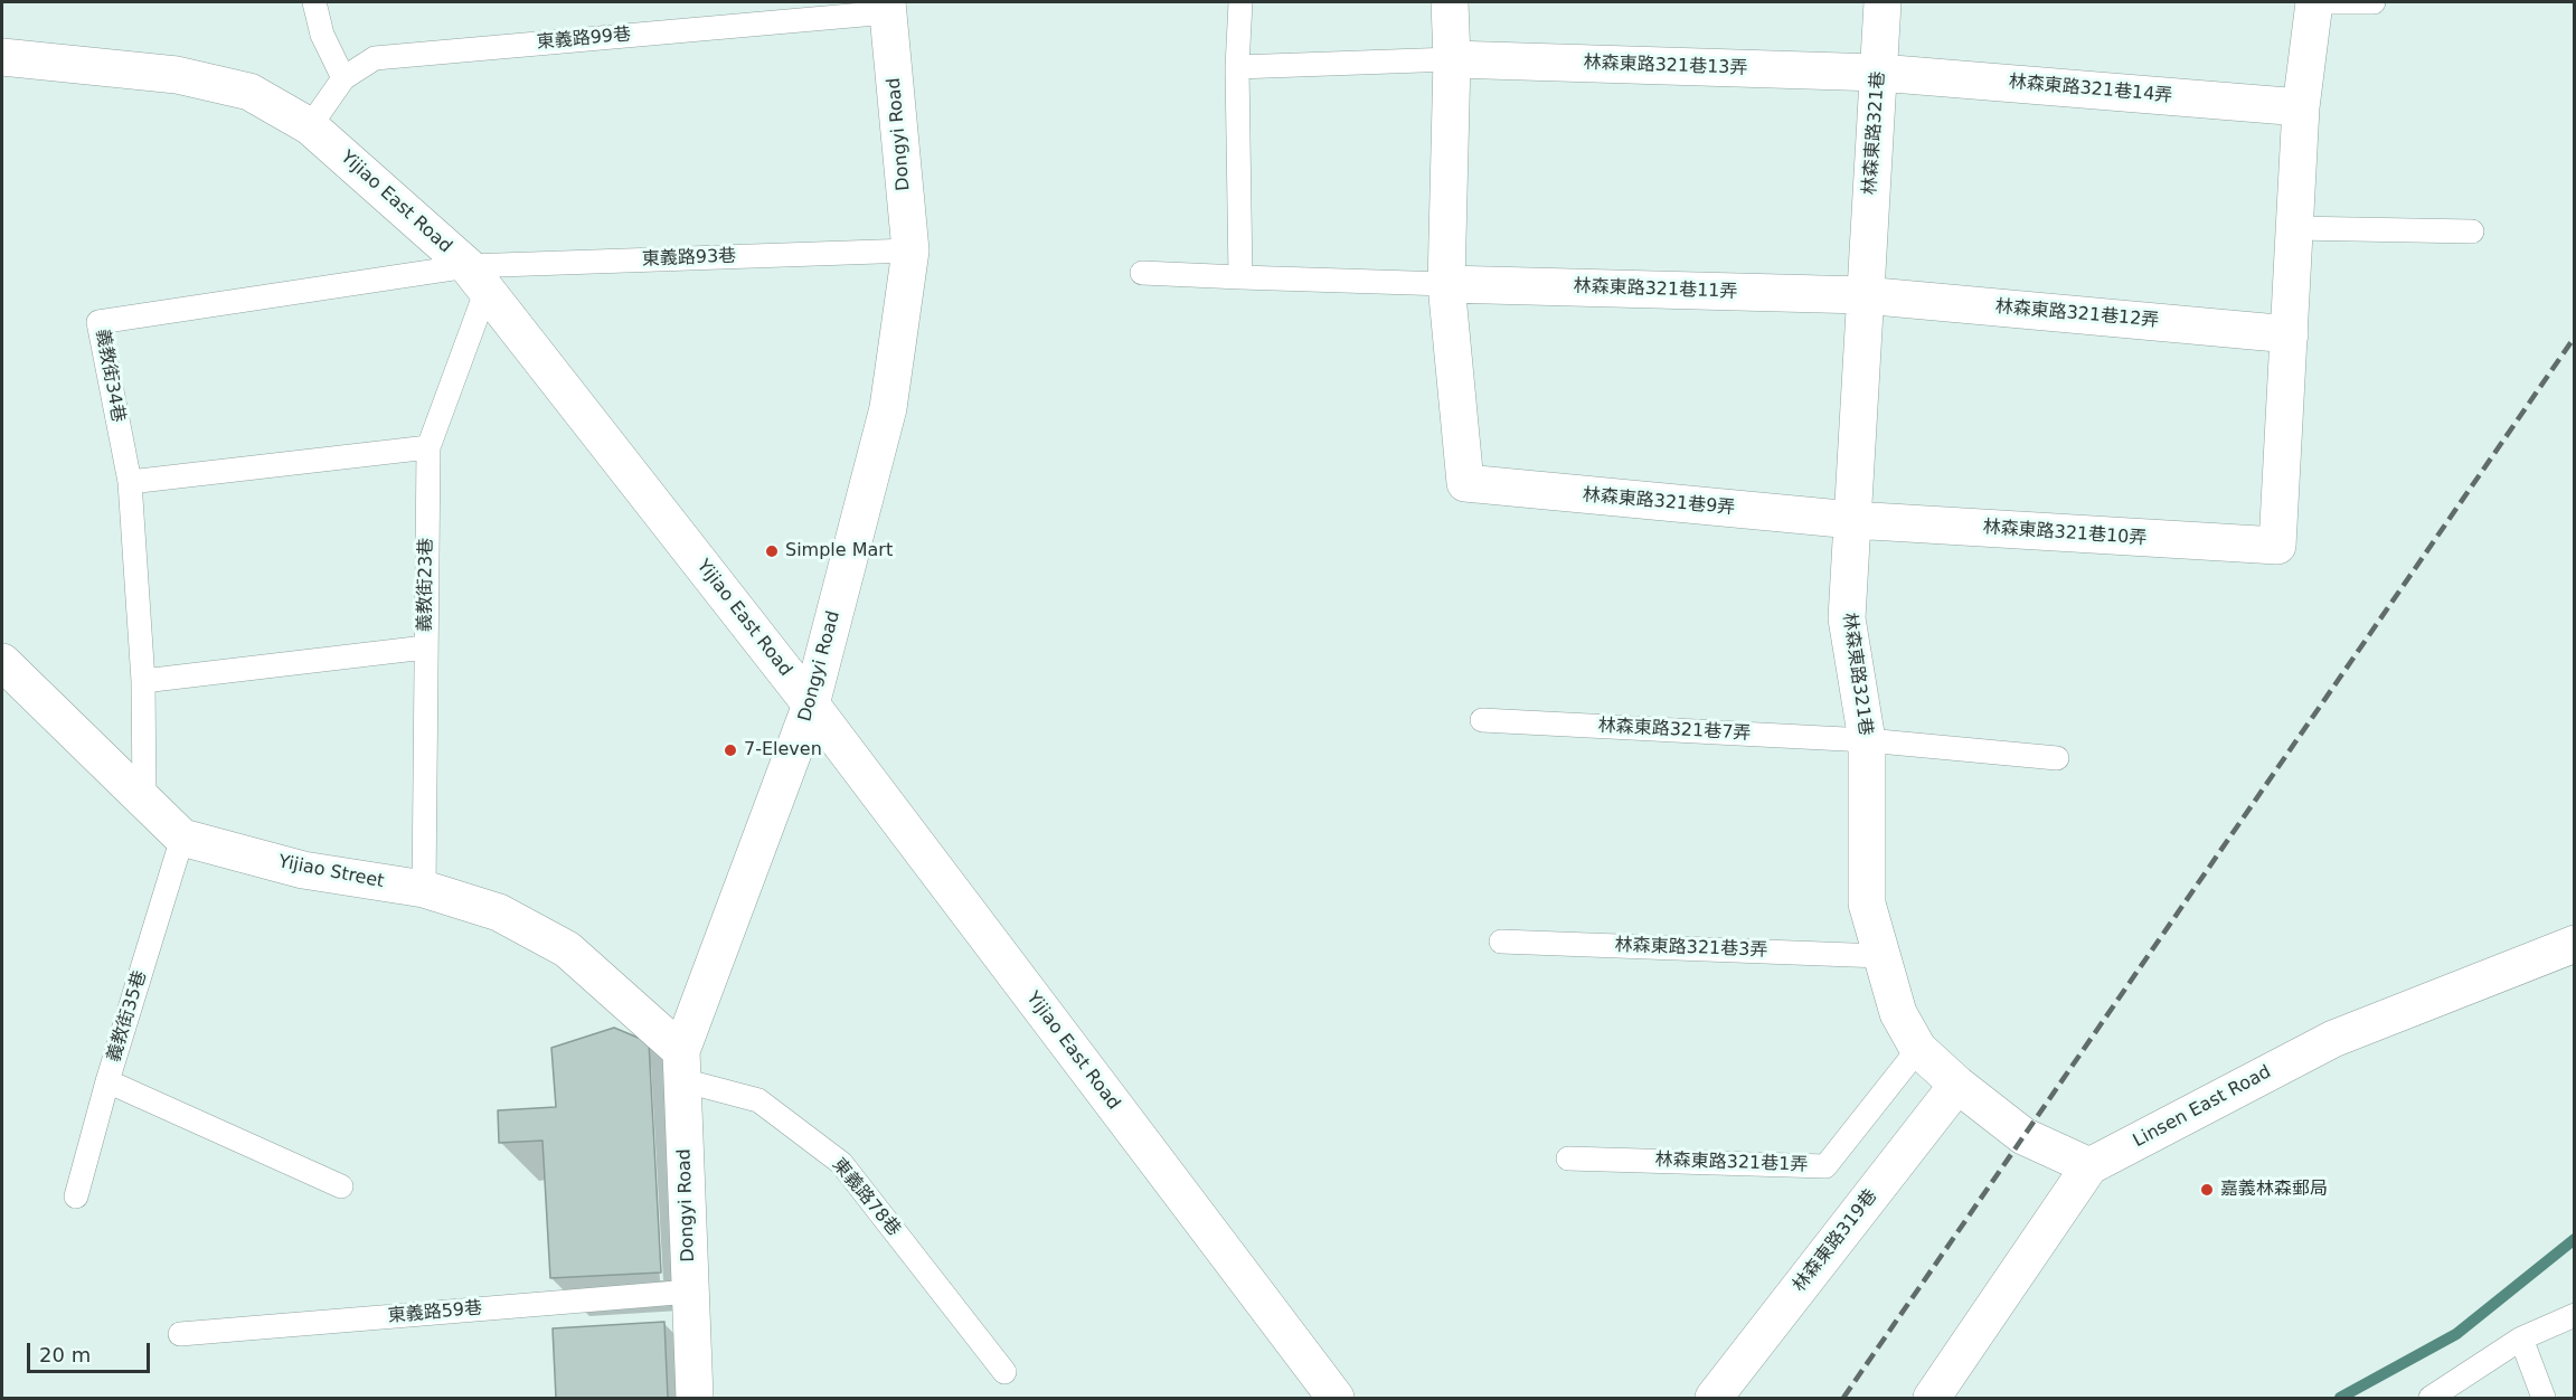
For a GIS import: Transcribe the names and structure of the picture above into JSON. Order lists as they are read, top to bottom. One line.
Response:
{"streets":{"street":["林森東路321巷13弄","林森東路321巷14弄","林森東路321巷","Dongyi Road","Yijiao East Road","林森東路321巷11弄","林森東路321巷12弄","林森東路321巷9弄","林森東路321巷10弄","Yijiao Street","Linsen East Road","林森東路319巷"],"lane":["東義路99巷","東義路93巷","義教街34巷","義教街23巷","林森東路321巷7弄","林森東路321巷3弄","義教街35巷","林森東路321巷1弄","東義路78巷","東義路59巷"]},"crossings":[["東義路99巷","Dongyi Road"],["東義路99巷","Yijiao East Road"],["林森東路321巷13弄","林森東路321巷14弄"],["林森東路321巷13弄","林森東路321巷"],["林森東路321巷14弄","林森東路321巷"],["林森東路321巷","林森東路321巷11弄"],["林森東路321巷","林森東路321巷12弄"],["林森東路321巷","林森東路321巷9弄"],["林森東路321巷","林森東路321巷10弄"],["林森東路321巷","林森東路321巷7弄"],["林森東路321巷","林森東路321巷3弄"],["林森東路321巷","Linsen East Road"],["林森東路321巷","林森東路321巷1弄"],["林森東路321巷","林森東路319巷"],["Dongyi Road","Yijiao East Road"],["Dongyi Road","東義路93巷"],["Dongyi Road","Yijiao Street"],["Dongyi Road","東義路78巷"],["Dongyi Road","東義路59巷"],["Yijiao East Road","東義路93巷"],["Yijiao East Road","義教街34巷"],["Yijiao East Road","義教街23巷"],["東義路93巷","義教街34巷"],["東義路93巷","義教街23巷"],["林森東路321巷11弄","林森東路321巷12弄"],["林森東路321巷11弄","林森東路321巷9弄"],["林森東路321巷12弄","林森東路321巷10弄"],["義教街34巷","義教街23巷"],["義教街34巷","Yijiao Street"],["林森東路321巷9弄","林森東路321巷10弄"],["義教街23巷","Yijiao Street"],["Yijiao Street","義教街35巷"],["Yijiao Street","東義路78巷"]],"places":["Simple Mart","7-Eleven","嘉義林森郵局"],"scale_bar":"20 m"}
